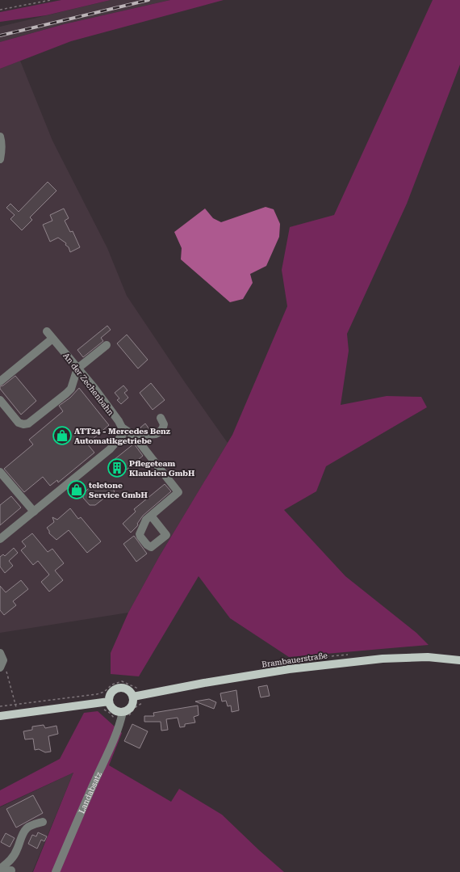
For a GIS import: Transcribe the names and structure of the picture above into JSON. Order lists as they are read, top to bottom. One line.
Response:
{"streets":{"main road":["Brambauerstraße"],"street":["An der Zechenbahn","Landabsatz"]},"crossings":[["Brambauerstraße","Landabsatz"]],"places":{"shop":["ATT24 - Mercedes Benz Automatikgetriebe","teletone Service GmbH"],"building":["Pflegeteam Klaukien GmbH"]}}
